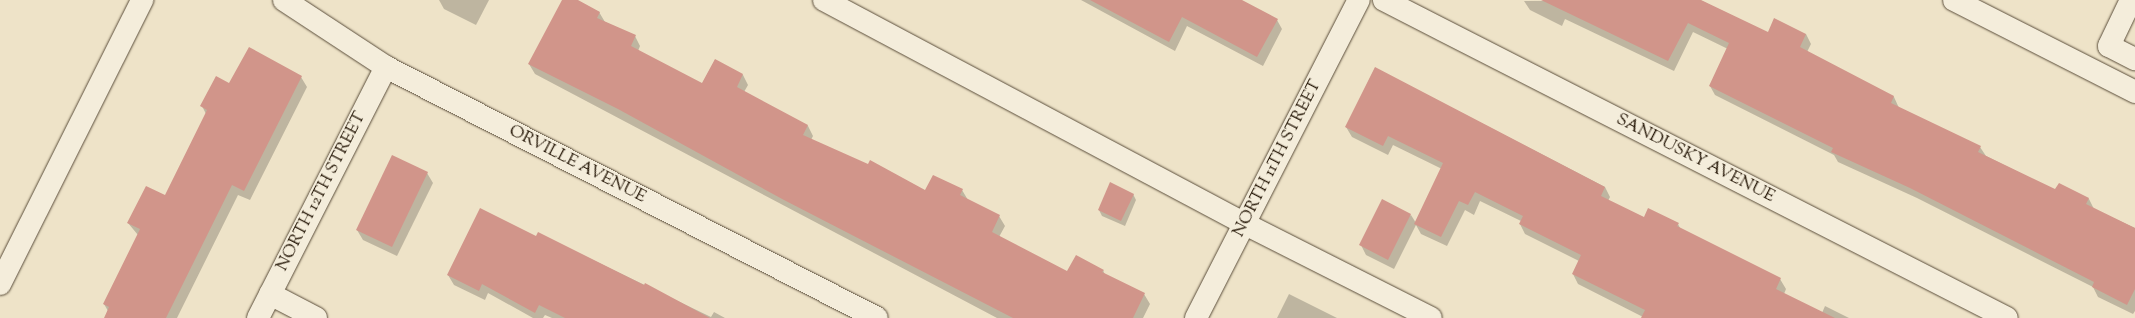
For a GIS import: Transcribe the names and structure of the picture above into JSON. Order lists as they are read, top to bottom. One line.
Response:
{"streets":{"street":["NORTH 11TH STREET","SANDUSKY AVENUE","ORVILLE AVENUE","NORTH 12TH STREET"]},"crossings":[["ORVILLE AVENUE","NORTH 12TH STREET"]]}
